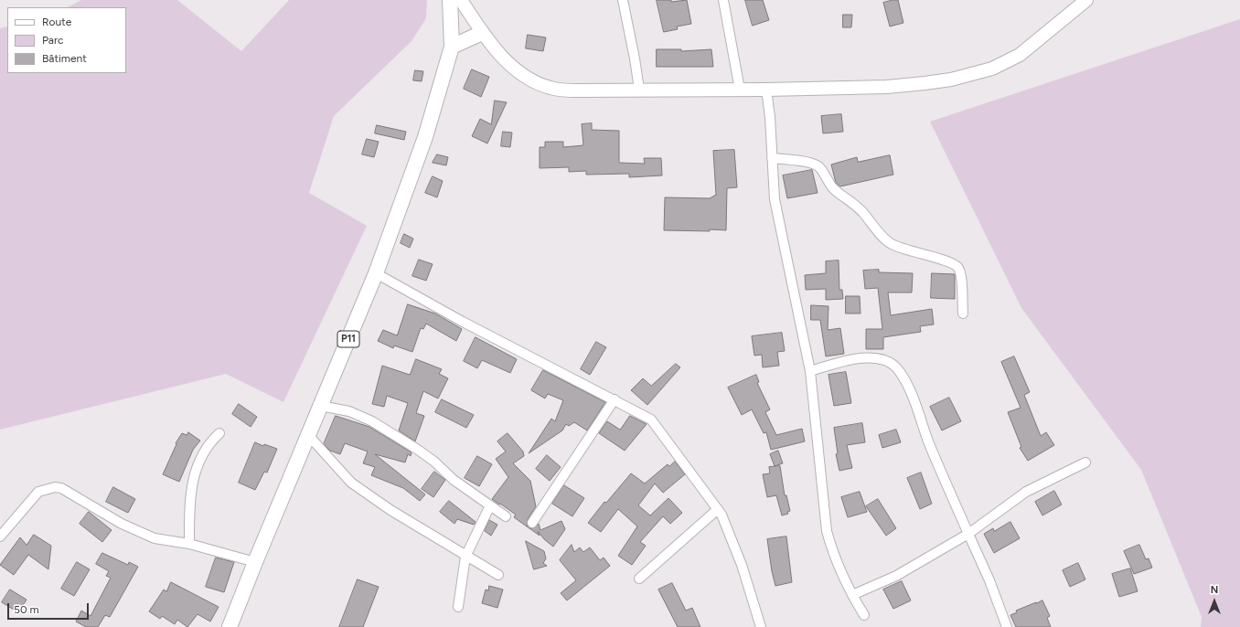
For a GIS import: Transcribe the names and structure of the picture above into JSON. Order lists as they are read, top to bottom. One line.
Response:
{"streets":{"main road":["P11"]},"legend":["Route","Parc","Bâtiment"],"scale_bar":"50 m","north":"top"}
